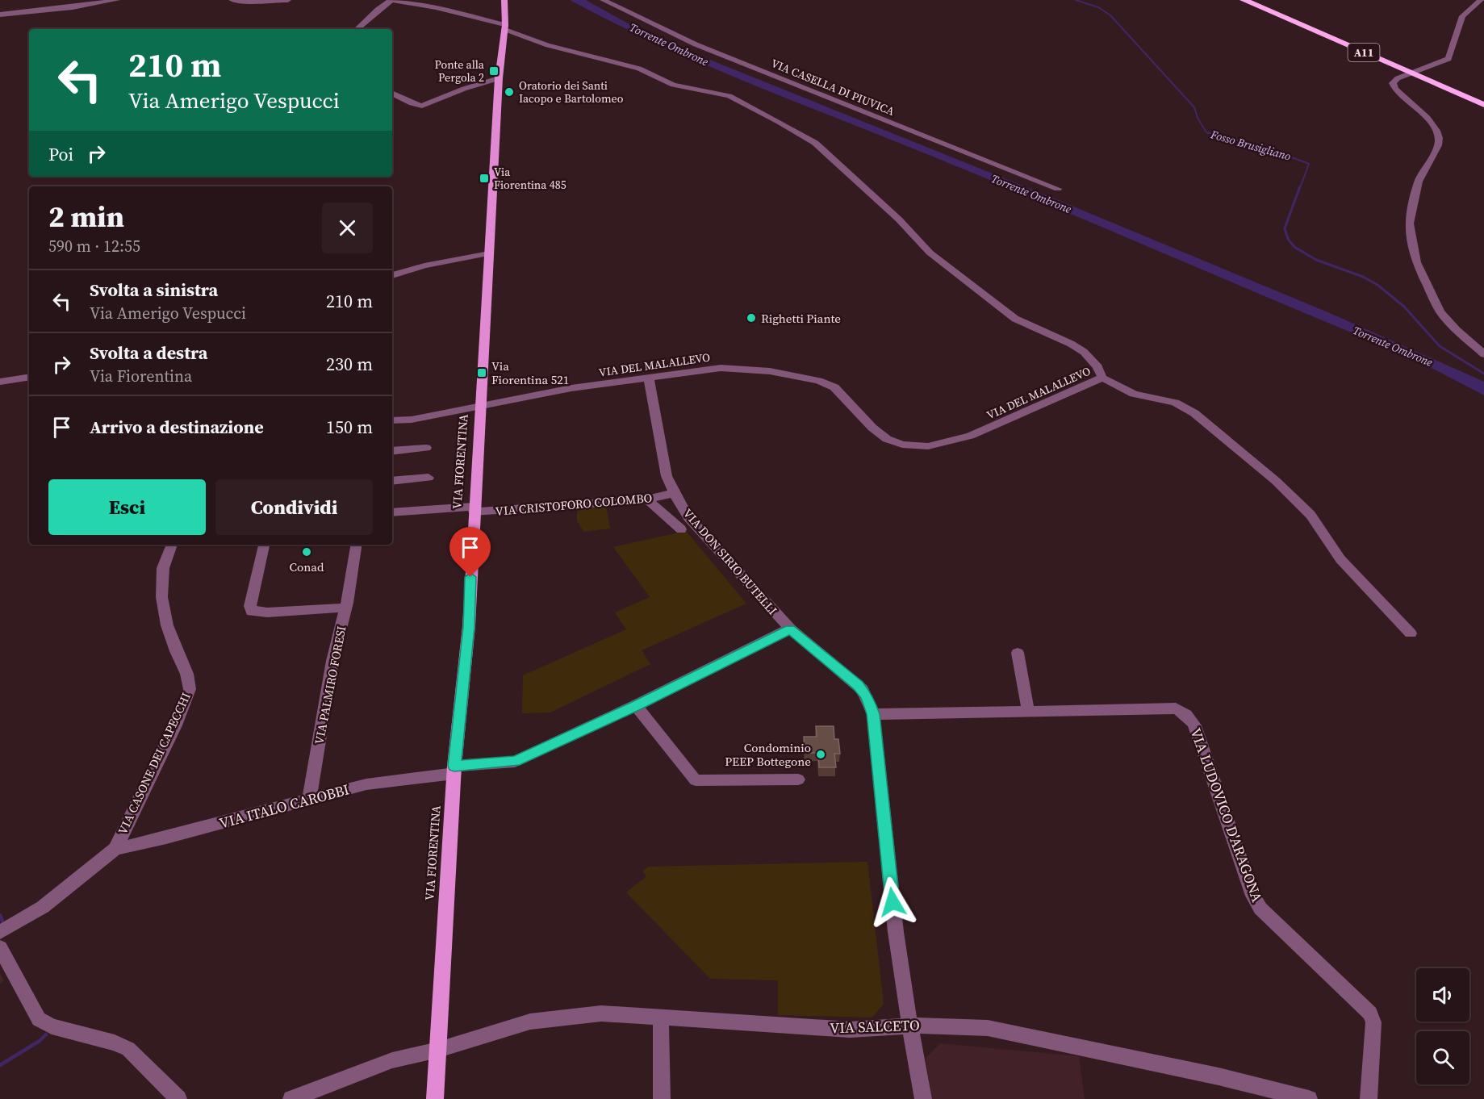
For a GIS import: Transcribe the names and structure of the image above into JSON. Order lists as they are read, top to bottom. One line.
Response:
{"streets":{"highway":["A11"],"main road":["VIA FIORENTINA"],"street":["VIA CASELLA DI PIUVICA","VIA DEL MALALLEVO","VIA CRISTOFORO COLOMBO","VIA DON SIRIO BUTELLI","VIA PALMIRO FORESI","VIA CASONE DEI CAPECCHI","VIA ITALO CAROBBI","VIA LUDOVICO D'ARAGONA","VIA SALCETO"]},"crossings":[["VIA DEL MALALLEVO","VIA FIORENTINA"],["VIA DEL MALALLEVO","VIA DON SIRIO BUTELLI"],["VIA FIORENTINA","VIA CRISTOFORO COLOMBO"],["VIA FIORENTINA","VIA ITALO CAROBBI"],["VIA FIORENTINA","VIA SALCETO"],["VIA CRISTOFORO COLOMBO","VIA DON SIRIO BUTELLI"],["VIA DON SIRIO BUTELLI","VIA ITALO CAROBBI"],["VIA DON SIRIO BUTELLI","VIA LUDOVICO D'ARAGONA"],["VIA DON SIRIO BUTELLI","VIA SALCETO"],["VIA PALMIRO FORESI","VIA ITALO CAROBBI"],["VIA CASONE DEI CAPECCHI","VIA ITALO CAROBBI"]],"water":["Torrente Ombrone","Fosso Brusigliano"],"places":{"transit":["Ponte alla Pergola 2","Via Fiorentina 485","Via Fiorentina 521"],"other":["Oratorio dei Santi Iacopo e Bartolomeo","Righetti Piante","Conad","Condominio PEEP Bottegone"]},"page":{"turn":["210 m","Via Amerigo Vespucci"],"then":"Poi","heading":["2 min","590 m · 12:55"],"list":[{"name":"Svolta a sinistra","note":"Via Amerigo Vespucci","value":"210 m"},{"name":"Svolta a destra","note":"Via Fiorentina","value":"230 m"},{"name":"Arrivo a destinazione","value":"150 m"}],"buttons":["Esci","Condividi"]}}
